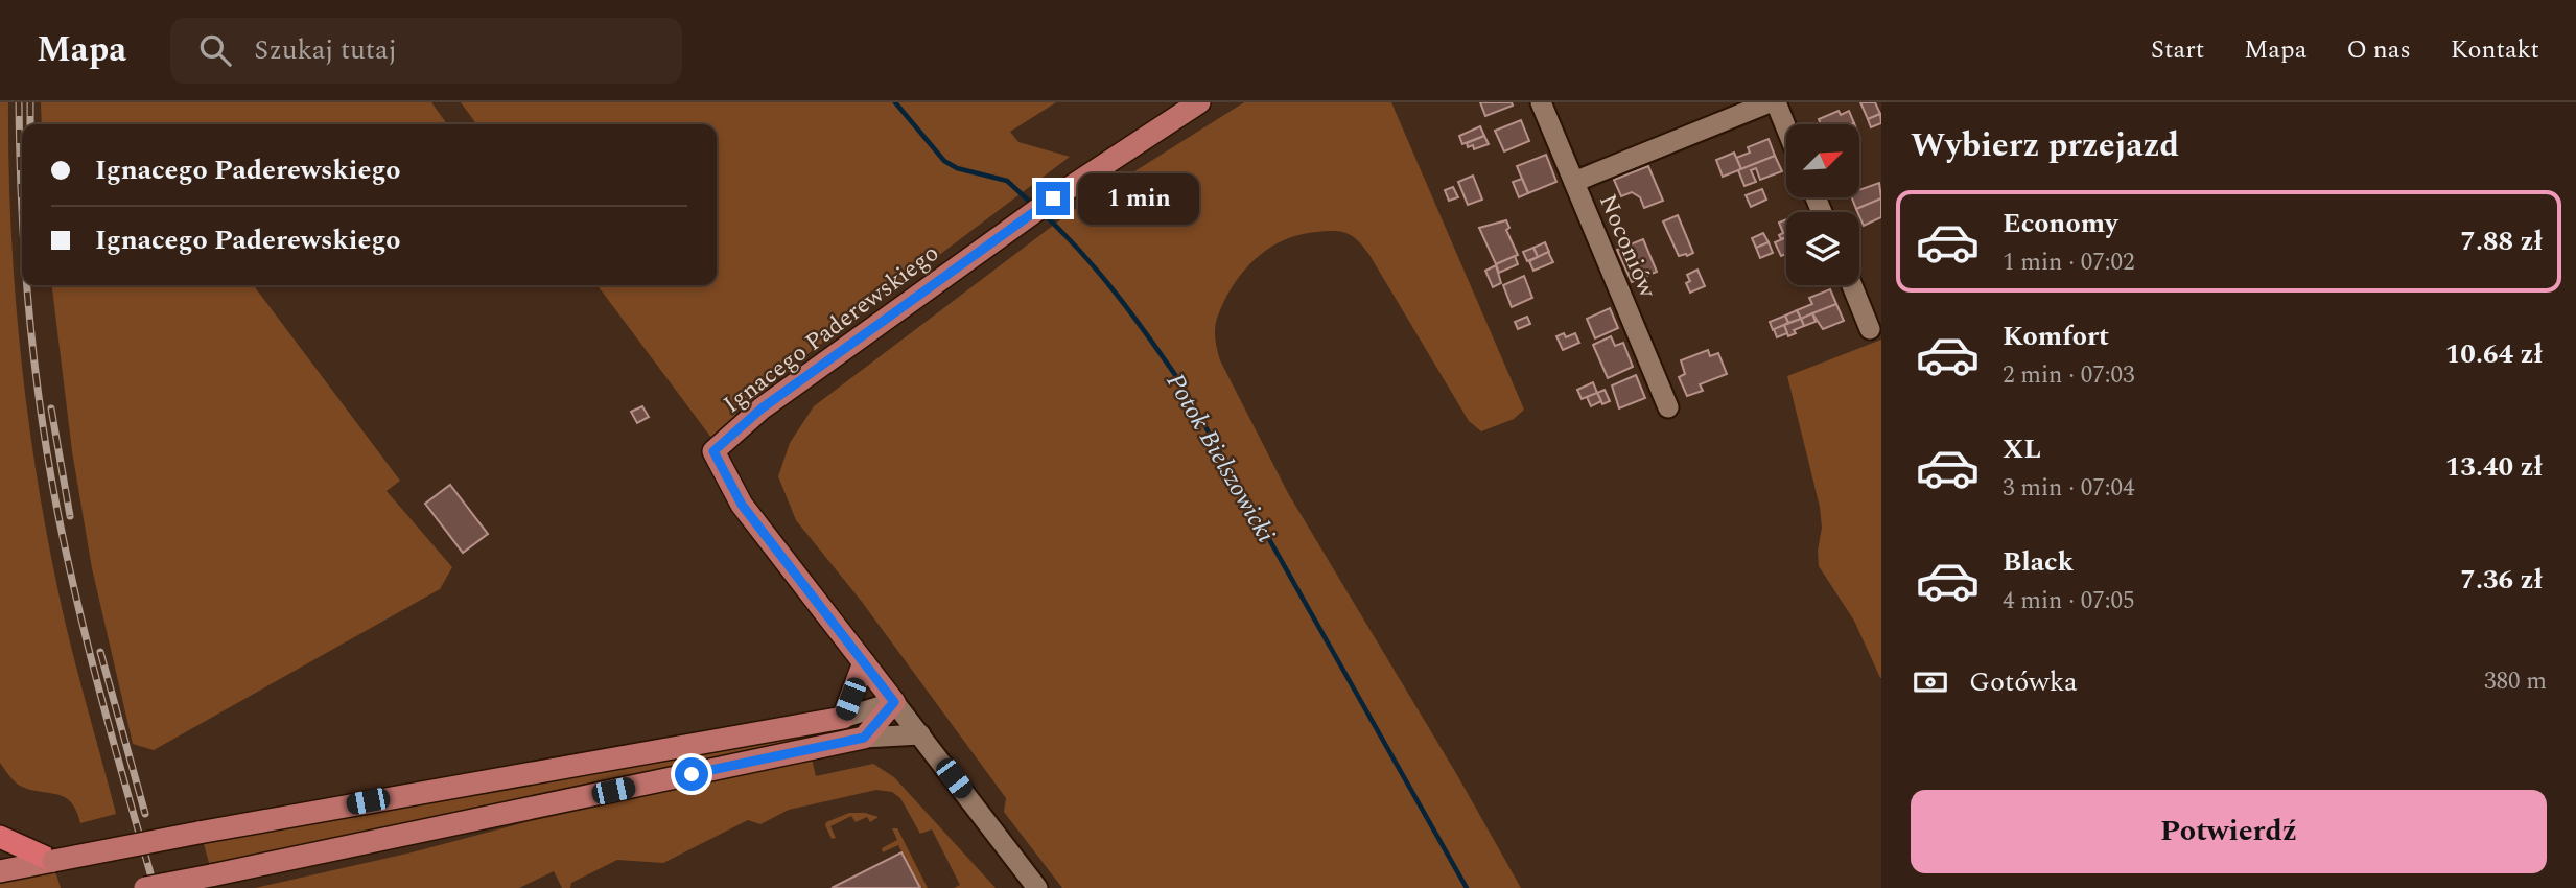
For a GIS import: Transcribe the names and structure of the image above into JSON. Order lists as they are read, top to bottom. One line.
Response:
{"streets":{"main road":["Ignacego Paderewskiego"],"street":["Noconiów"]},"water":["Potok Bielszowicki"],"north":"top right","page":{"header":"Mapa","search":"Szukaj tutaj","nav":["Start","Mapa","O nas","Kontakt"],"heading":"Wybierz przejazd","banner":["Ignacego Paderewskiego","Ignacego Paderewskiego"],"bubble":"1 min","list":[{"name":"Economy","note":"1 min · 07:02","value":"7.88 zł"},{"name":"Komfort","note":"2 min · 07:03","value":"10.64 zł"},{"name":"XL","note":"3 min · 07:04","value":"13.40 zł"},{"name":"Black","note":"4 min · 07:05","value":"7.36 zł"}],"pay":["Gotówka","380 m"],"buttons":"Potwierdź"}}
